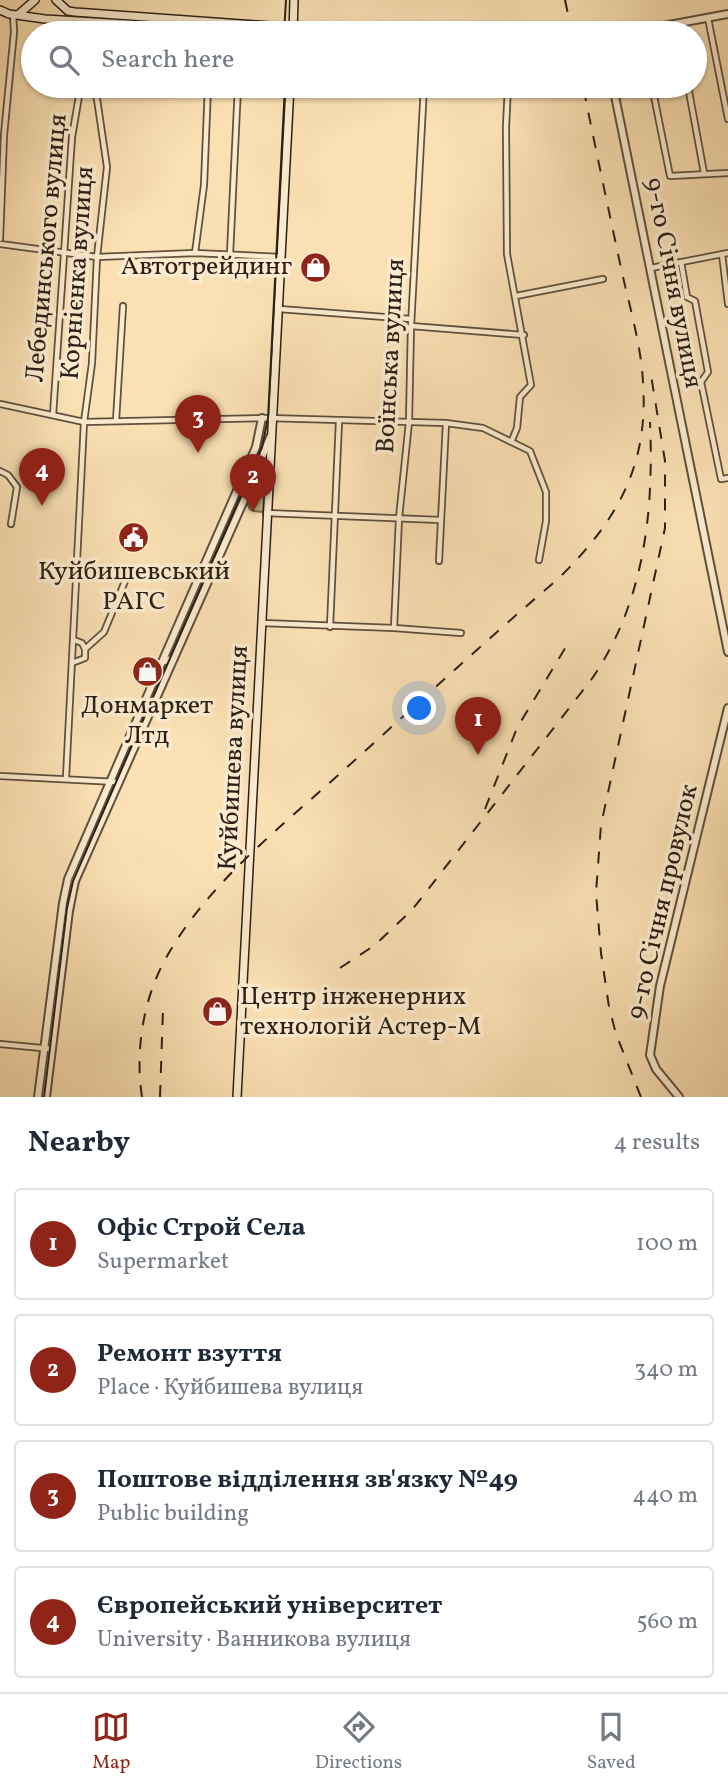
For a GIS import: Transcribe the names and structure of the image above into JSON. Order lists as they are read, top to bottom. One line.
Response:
{"streets":{"main road":["Куйбишева вулиця"],"street":["Лебединського вулиця","Корнієнка вулиця","9-го Січня вулиця","Воїнська вулиця","9-го Січня провулок"]},"places":{"shop":["Автотрейдинг","Донмаркет Лтд","Центр інженерних технологій Астер-М"],"public building":["Куйбишевський РАГС"]},"page":{"search":"Search here","pins":["3","4","2","1"],"heading":["Nearby","4 results"],"list":[{"mark":"1","name":"Офіс Строй Села","note":"Supermarket","value":"100 m"},{"mark":"2","name":"Ремонт взуття","note":"Place · Куйбишева вулиця","value":"340 m"},{"mark":"3","name":"Поштове відділення зв'язку №49","note":"Public building","value":"440 m"},{"mark":"4","name":"Європейський університет","note":"University · Ванникова вулиця","value":"560 m"}],"nav":["Map","Directions","Saved"]}}
